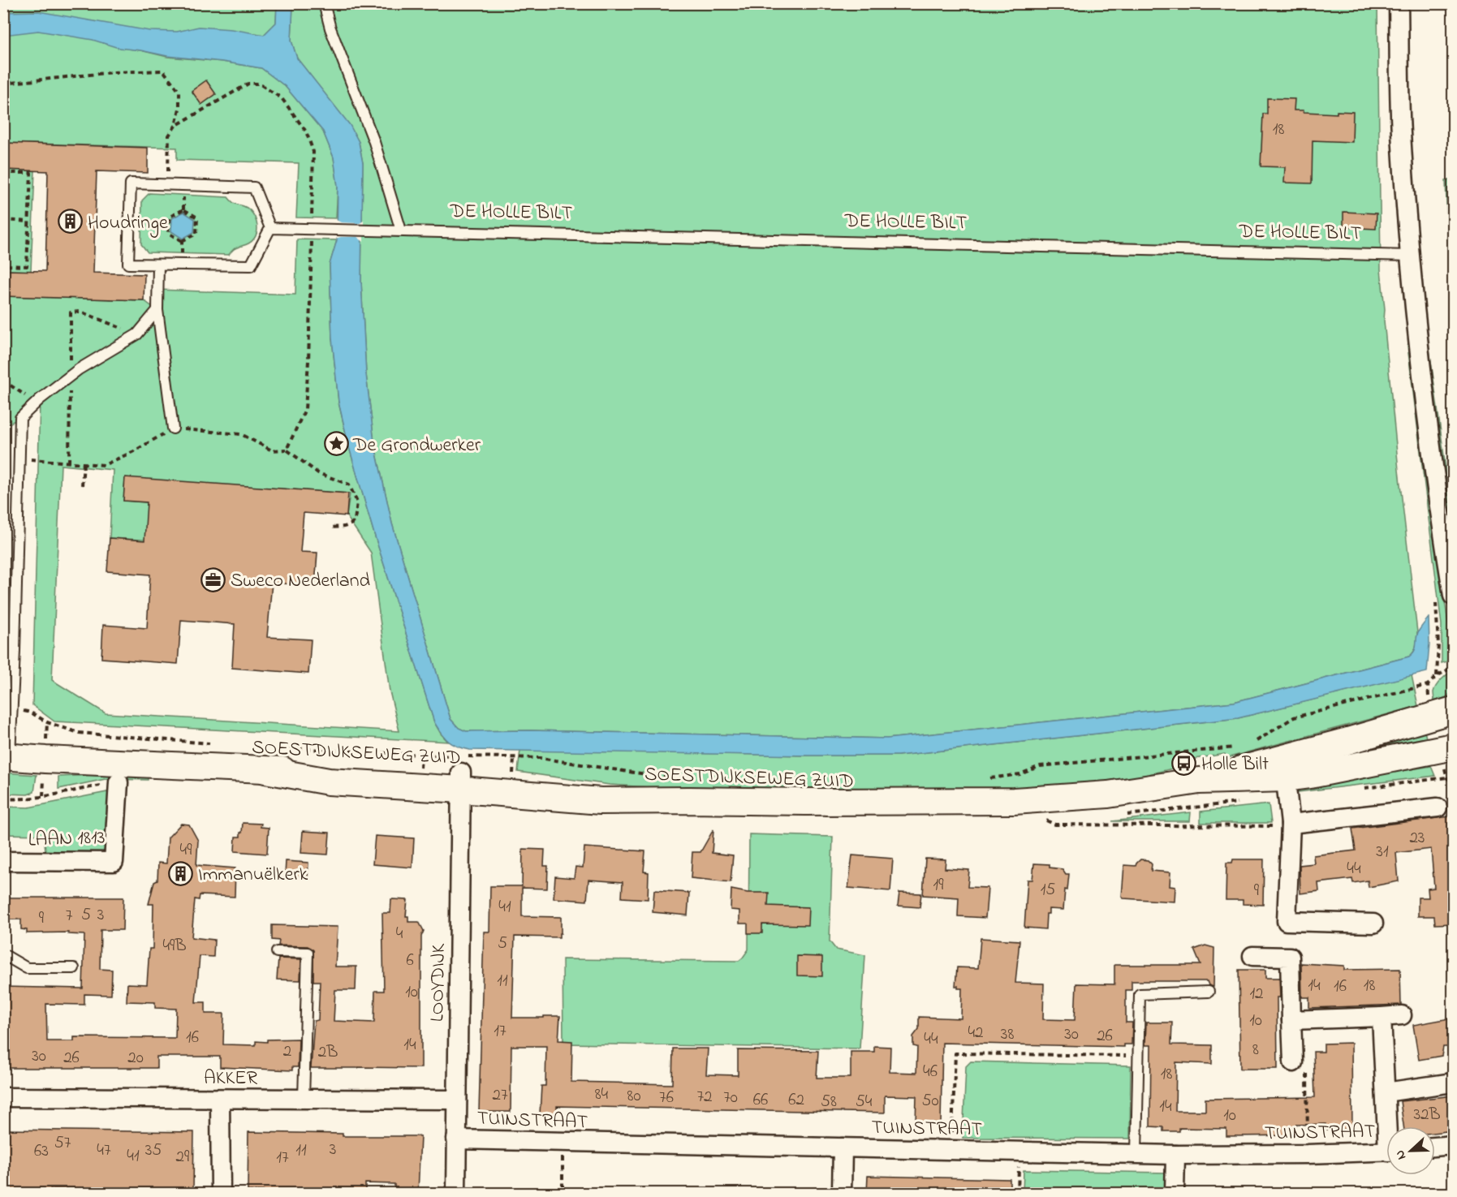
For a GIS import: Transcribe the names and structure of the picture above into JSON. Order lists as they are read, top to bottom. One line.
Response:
{"streets":{"main road":["SOESTDIJKSEWEG ZUID"],"street":["LAAN 1813","LOOYDIJK","AKKER","TUINSTRAAT"],"lane":["DE HOLLE BILT"]},"crossings":[["SOESTDIJKSEWEG ZUID","LOOYDIJK"],["LOOYDIJK","AKKER"],["LOOYDIJK","TUINSTRAAT"]],"places":{"building":["Houdringe","Immanuëlkerk"],"place":["De Grondwerker"],"office":["Sweco Nederland"],"bus stop":["Holle Bilt"]},"house_numbers":["18","23","49","31","44","19","15","9","41","5","3","7","9","4","5","49B","6","11","14","18","16","10","12","10","17","42","38","30","26","16","44","14","8","2","2B","30","26","20","46","18","84","27","80","72","76","70","66","62","50","58","54","14","32B","10","57","3","47","35","11","63","41","29","17"],"north":"left"}
